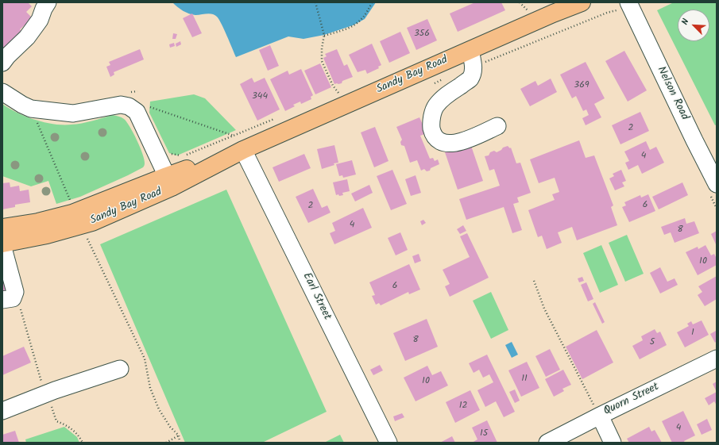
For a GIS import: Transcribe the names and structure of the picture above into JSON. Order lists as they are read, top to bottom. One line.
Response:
{"streets":{"main road":["Sandy Bay Road"],"street":["Nelson Road","Earl Street","Quorn Street"]},"crossings":[["Sandy Bay Road","Earl Street"]],"house_numbers":["356","369","344","2","4","6","2","4","8","10","6","1","8","5","11","10","12","4","15"],"north":"top left"}
